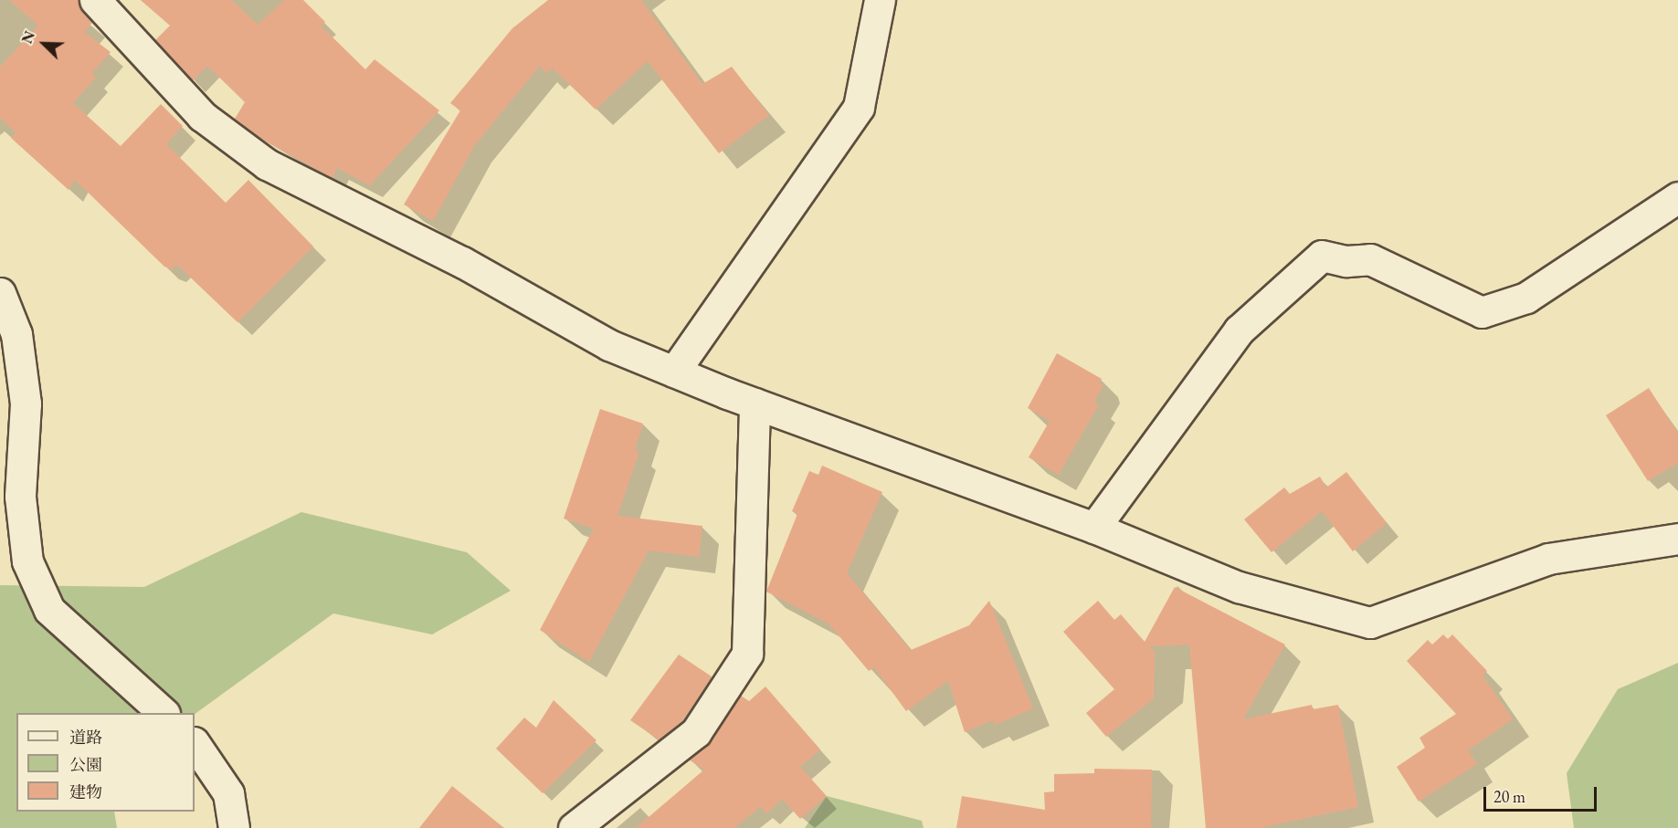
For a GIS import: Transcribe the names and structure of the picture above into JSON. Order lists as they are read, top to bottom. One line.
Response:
{"legend":["道路","公園","建物"],"scale_bar":"20 m","north":"top left"}
